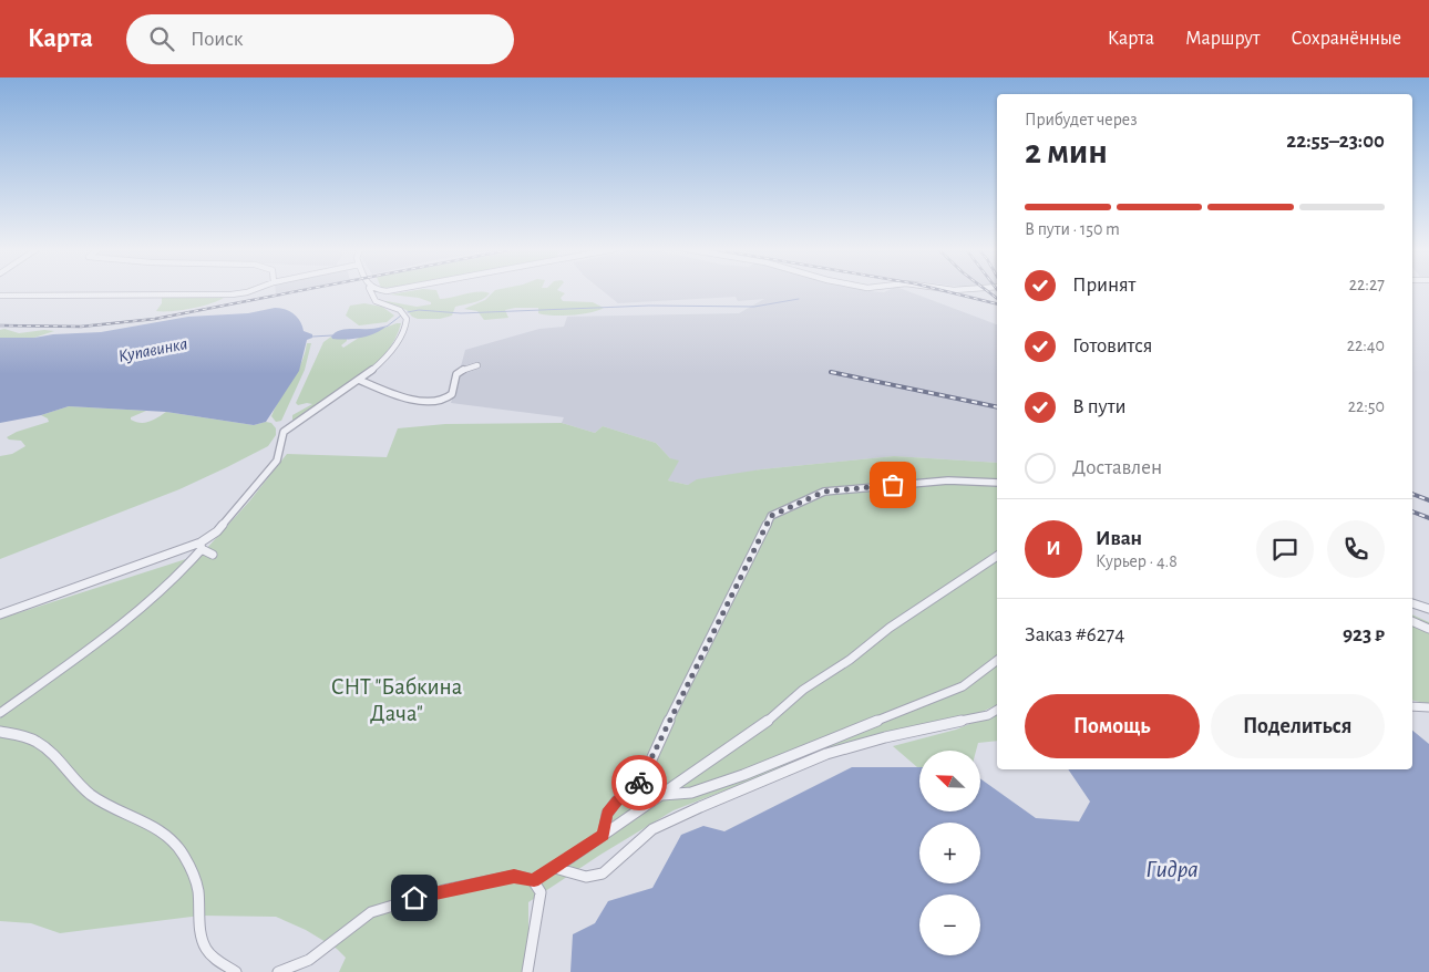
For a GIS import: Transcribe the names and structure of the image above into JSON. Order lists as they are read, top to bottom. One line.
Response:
{"water":["Купавинка","Гидра"],"parks":["СНТ \"Бабкина Дача\""],"north":"top left","page":{"header":"Карта","search":"Поиск","nav":["Карта","Маршрут","Сохранённые"],"heading":["2 мин","Прибудет через","22:55–23:00"],"panel":["Иван","Курьер · 4.8","Заказ #6274","923 ₽"],"bar":"В пути · 150 m","list":[["Принят","22:27"],["Готовится","22:40"],["В пути","22:50"],"Доставлен"],"round":"И","buttons":["Помощь","Поделиться"],"map_buttons":["+","−"]}}
